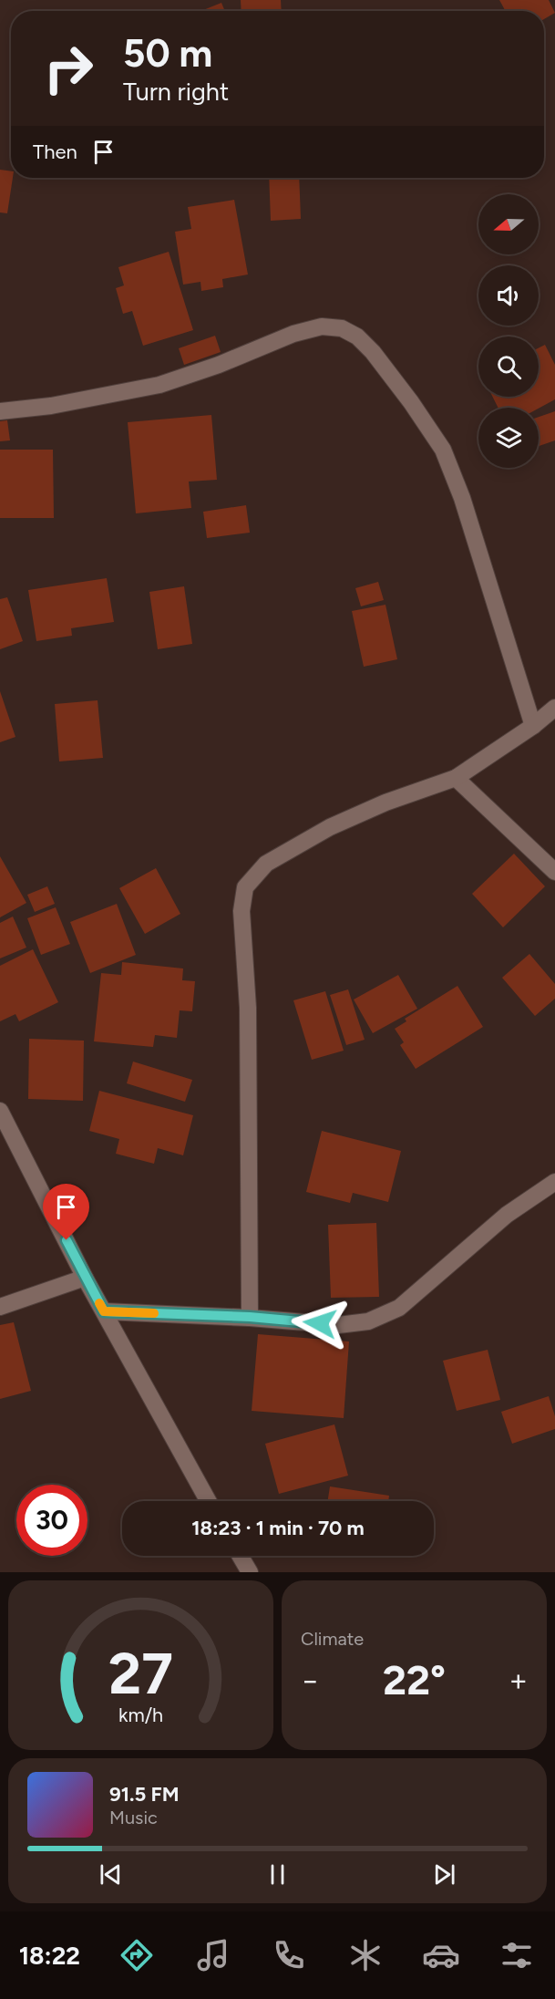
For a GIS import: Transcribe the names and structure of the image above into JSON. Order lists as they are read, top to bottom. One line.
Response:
{"north":"left","page":{"turn":["50 m","Turn right"],"then":"Then","limit":"30","trip":"18:23 · 1 min · 70 m","tile":"Climate","heat":["−","22°","+"],"song":["91.5 FM","Music"],"tabs":"18:22","gauge":["27","km/h"]}}
